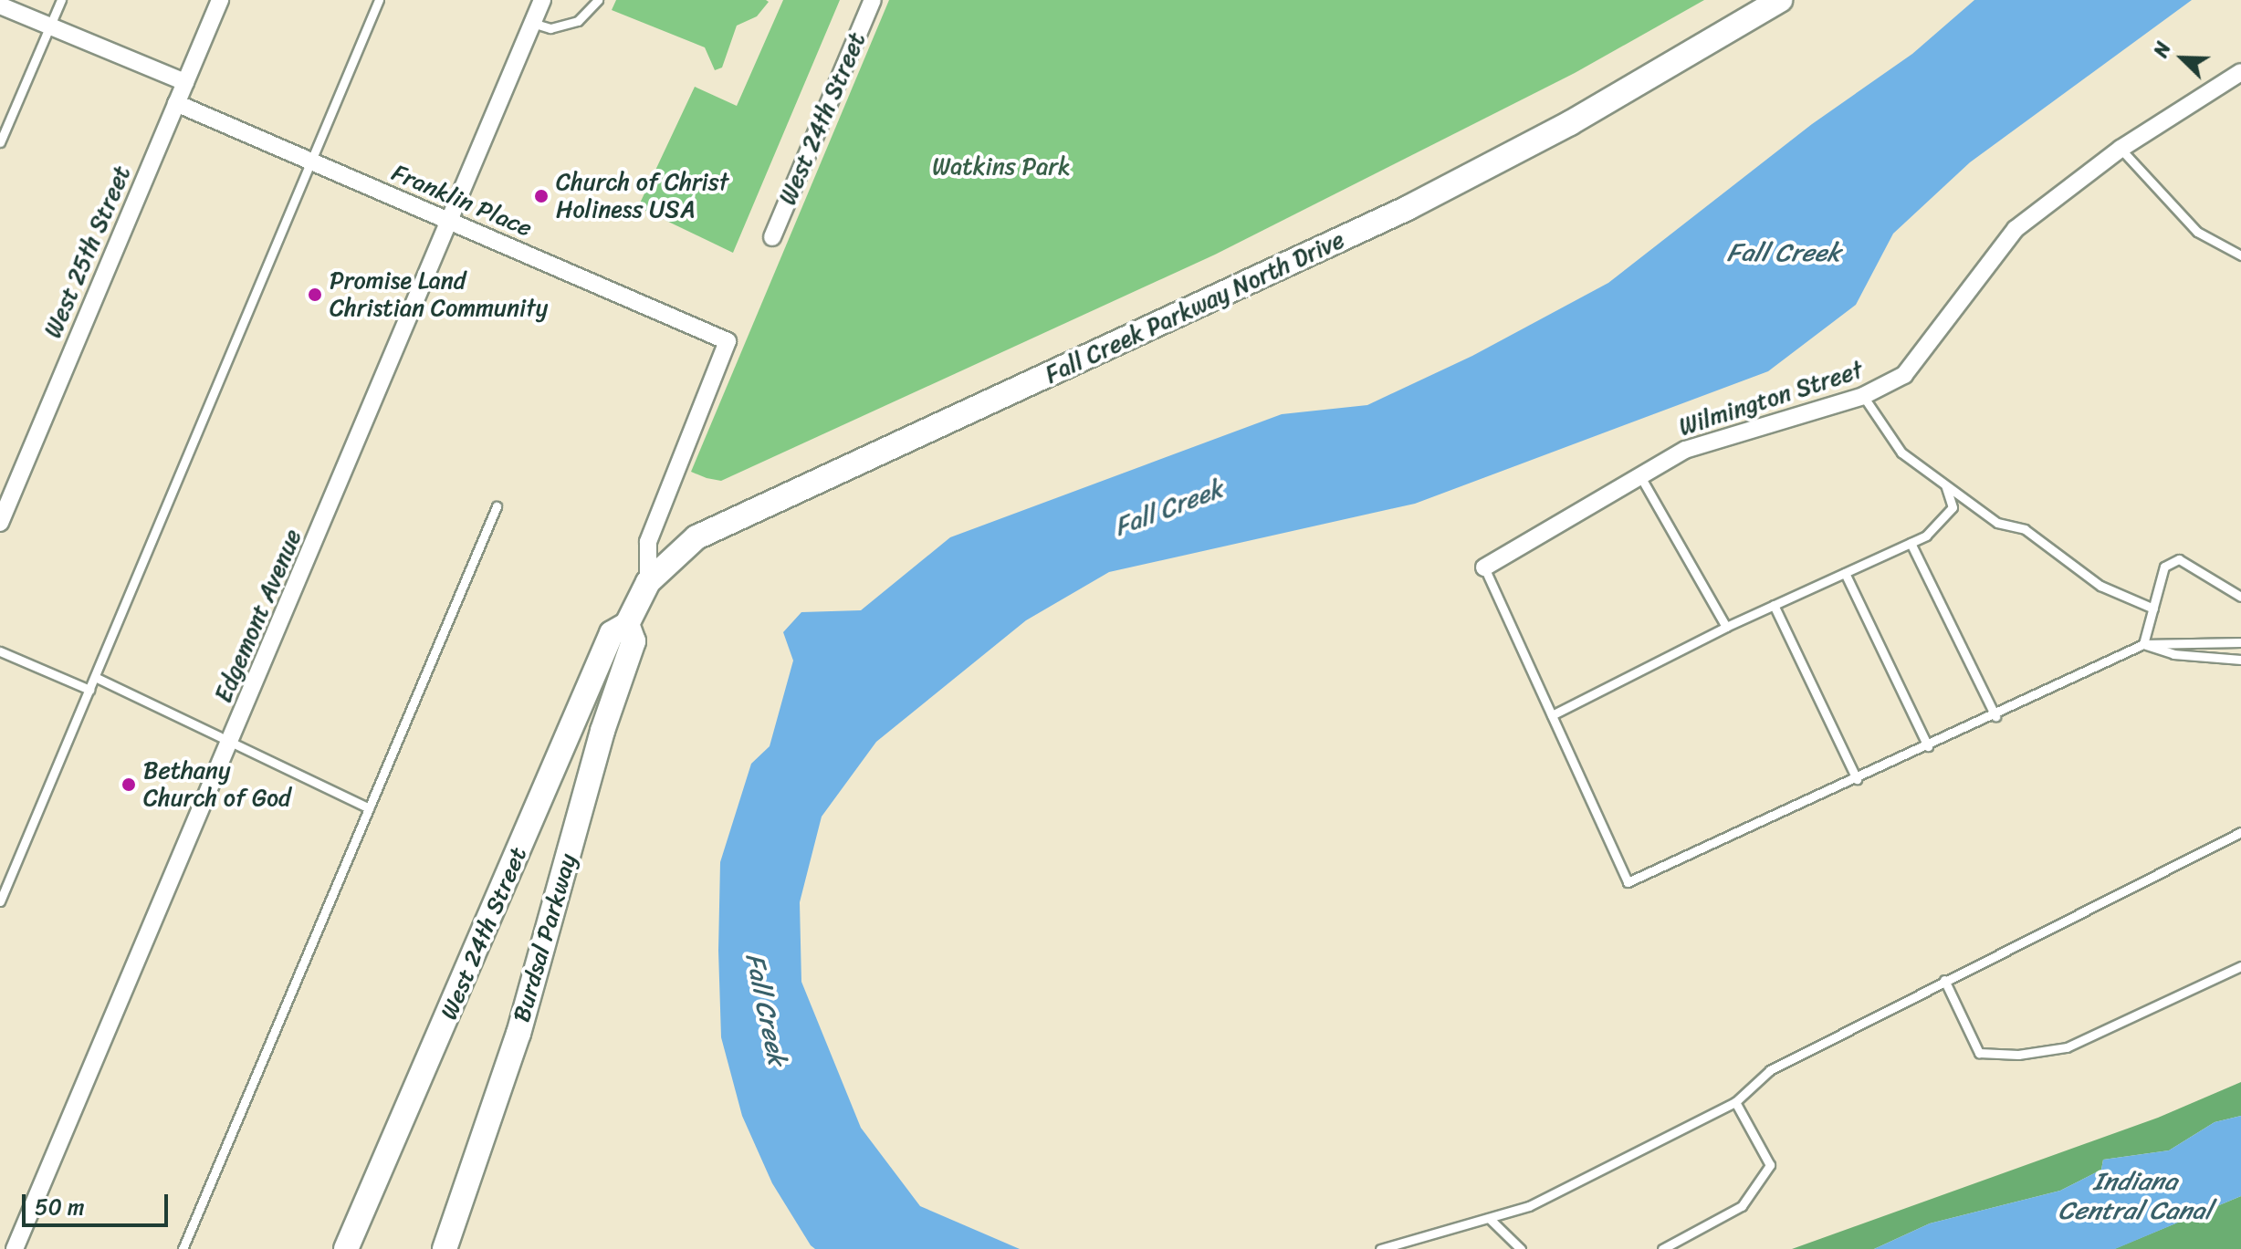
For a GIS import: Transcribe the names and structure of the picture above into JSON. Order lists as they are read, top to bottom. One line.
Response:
{"streets":{"street":["West 24th Street","Franklin Place","West 25th Street","Fall Creek Parkway North Drive","Wilmington Street","Edgemont Avenue","Burdsal Parkway"]},"crossings":[["West 24th Street","Fall Creek Parkway North Drive"],["West 24th Street","Burdsal Parkway"],["Franklin Place","West 25th Street"],["Franklin Place","Fall Creek Parkway North Drive"],["Franklin Place","Edgemont Avenue"],["Fall Creek Parkway North Drive","Burdsal Parkway"]],"water":["Fall Creek","Indiana Central Canal"],"parks":["Watkins Park"],"places":["Church of Christ Holiness USA","Promise Land Christian Community","Bethany Church of God"],"scale_bar":"50 m","north":"top left"}
